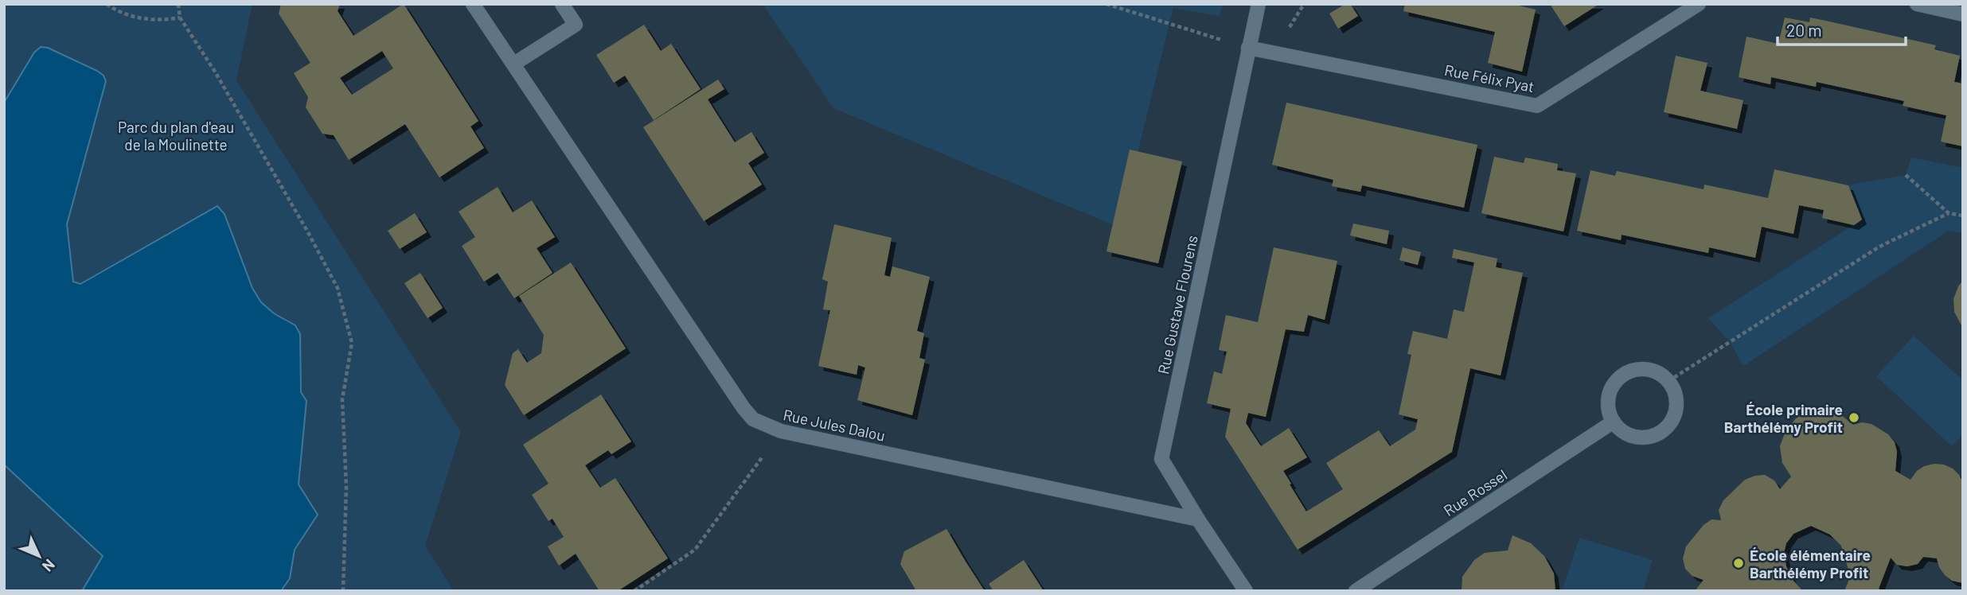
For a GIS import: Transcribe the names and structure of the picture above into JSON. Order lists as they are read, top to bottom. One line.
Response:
{"streets":{"street":["Rue Félix Pyat","Rue Gustave Flourens","Rue Jules Dalou","Rue Rossel"]},"crossings":[["Rue Félix Pyat","Rue Gustave Flourens"],["Rue Gustave Flourens","Rue Jules Dalou"]],"parks":["Parc du plan d'eau de la Moulinette"],"places":["École primaire Barthélémy Profit","École élémentaire Barthélémy Profit"],"scale_bar":"20 m","north":"bottom right"}
